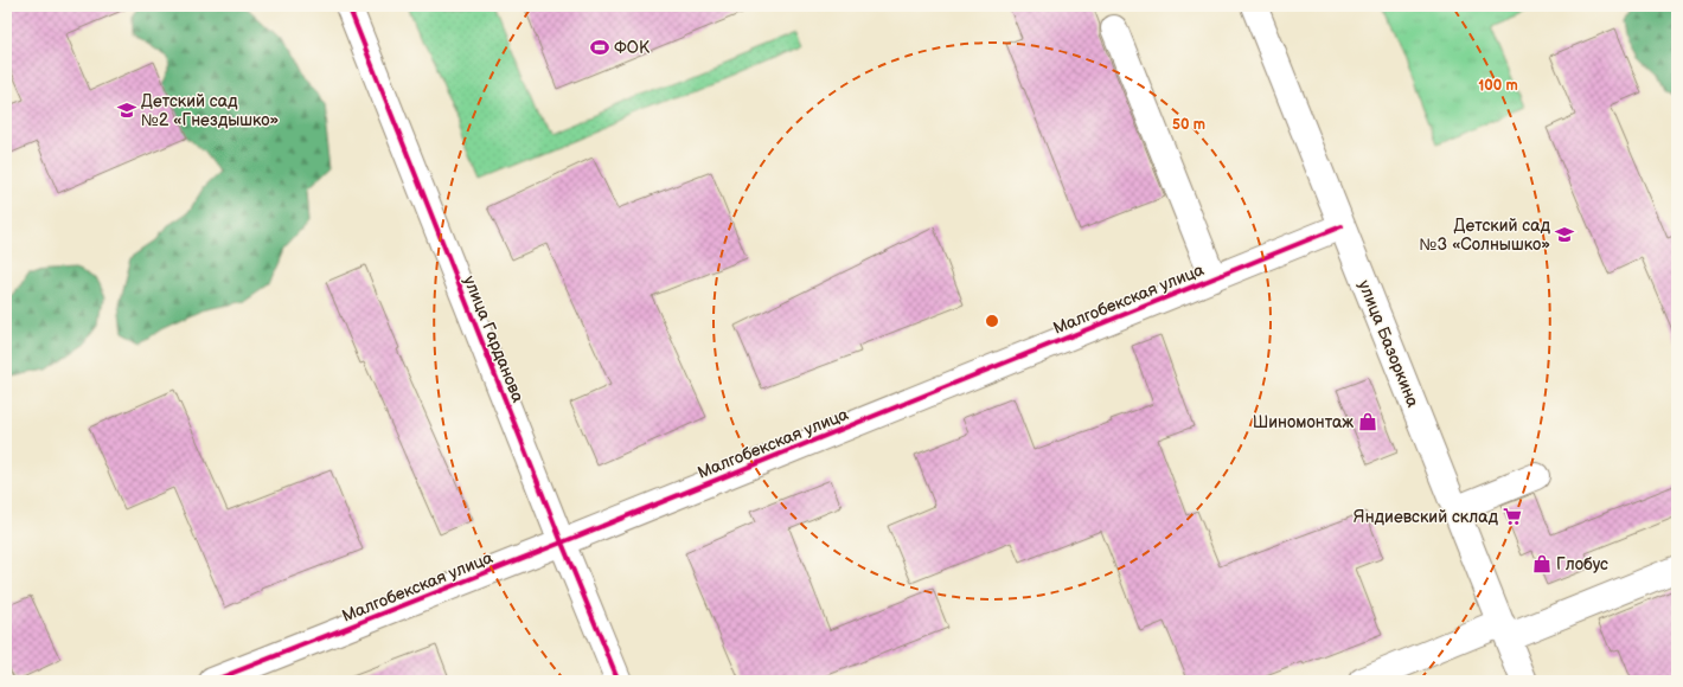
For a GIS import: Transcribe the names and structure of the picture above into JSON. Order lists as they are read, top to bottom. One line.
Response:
{"streets":{"street":["Малгобекская улица","улица Гарданова","улица Базоркина"]},"crossings":[["Малгобекская улица","улица Гарданова"],["Малгобекская улица","улица Базоркина"]],"places":{"sports":["ФОК"],"school or university":["Детский сад №2 «Гнездышко»","Детский сад №3 «Солнышко»"],"shop":["Шиномонтаж","Глобус"],"supermarket":["Яндиевский склад"]},"rings":["100 m","50 m"]}
